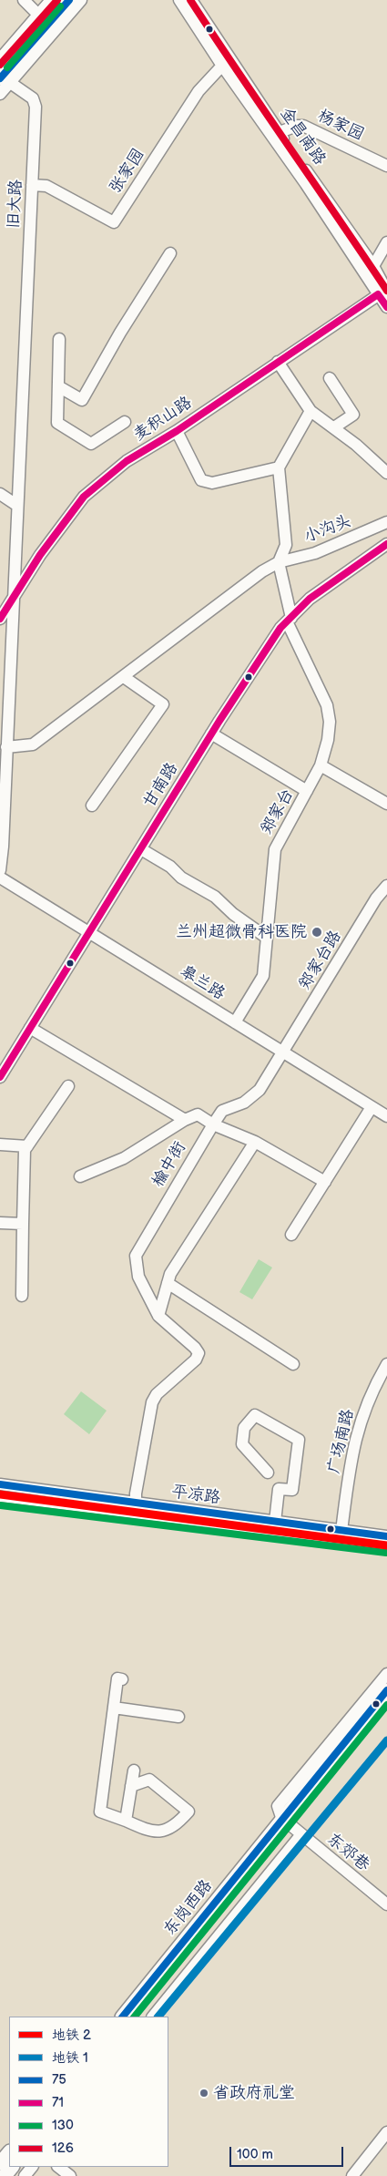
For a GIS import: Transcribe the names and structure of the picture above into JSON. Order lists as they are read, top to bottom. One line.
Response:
{"streets":{"main road":["东岗西路"],"street":["杨家园","金昌南路","张家园","旧大路","麦积山路","小沟头","甘南路","郑家台","郑家台路","皋兰路","榆中街","广场南路","平凉路","东郊巷"]},"crossings":[["杨家园","金昌南路"],["金昌南路","张家园"],["金昌南路","麦积山路"],["张家园","旧大路"],["旧大路","麦积山路"],["旧大路","小沟头"],["小沟头","郑家台"],["甘南路","郑家台"],["甘南路","皋兰路"],["郑家台","皋兰路"],["郑家台路","皋兰路"],["郑家台路","榆中街"],["皋兰路","榆中街"],["榆中街","平凉路"],["广场南路","平凉路"],["东郊巷","东岗西路"]],"places":["兰州超微骨科医院","省政府礼堂"],"lines":["transit line 75","transit line 126","transit line 130","transit line 71","metro line 2","metro line 1"],"legend":["地铁 2","地铁 1","75","71","130","126"],"scale_bar":"100 m"}
